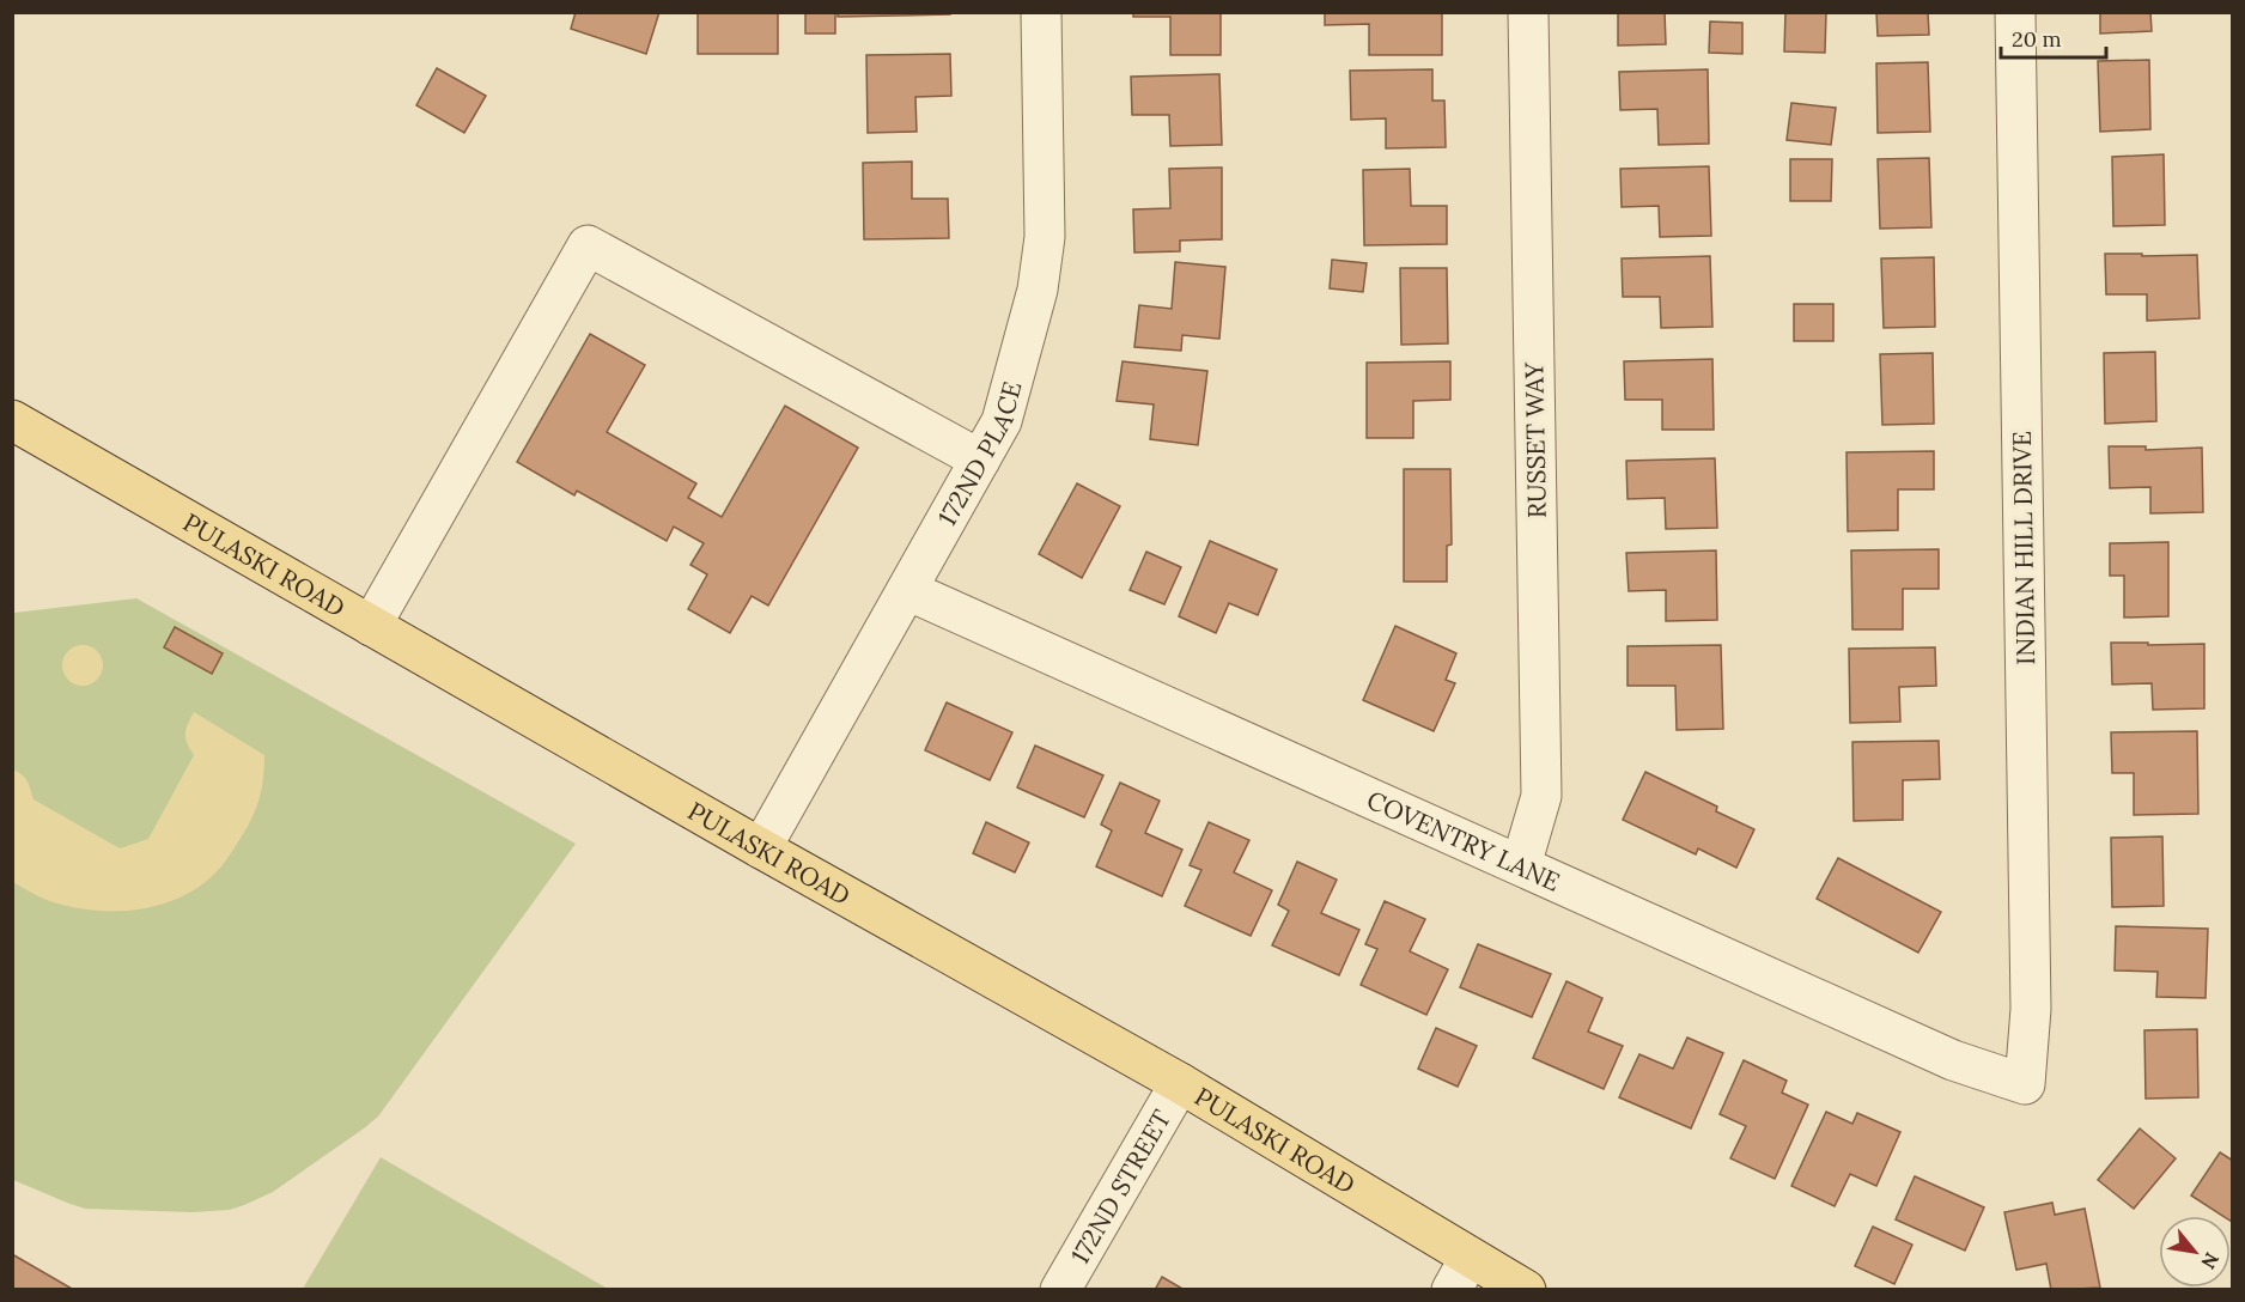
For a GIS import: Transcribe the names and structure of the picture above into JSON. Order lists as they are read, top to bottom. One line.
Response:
{"streets":{"main road":["PULASKI ROAD"],"street":["RUSSET WAY","172ND PLACE","INDIAN HILL DRIVE","COVENTRY LANE","172ND STREET"]},"crossings":[["RUSSET WAY","COVENTRY LANE"],["172ND PLACE","PULASKI ROAD"],["172ND PLACE","COVENTRY LANE"],["INDIAN HILL DRIVE","COVENTRY LANE"],["PULASKI ROAD","172ND STREET"]],"scale_bar":"20 m","north":"bottom right"}
